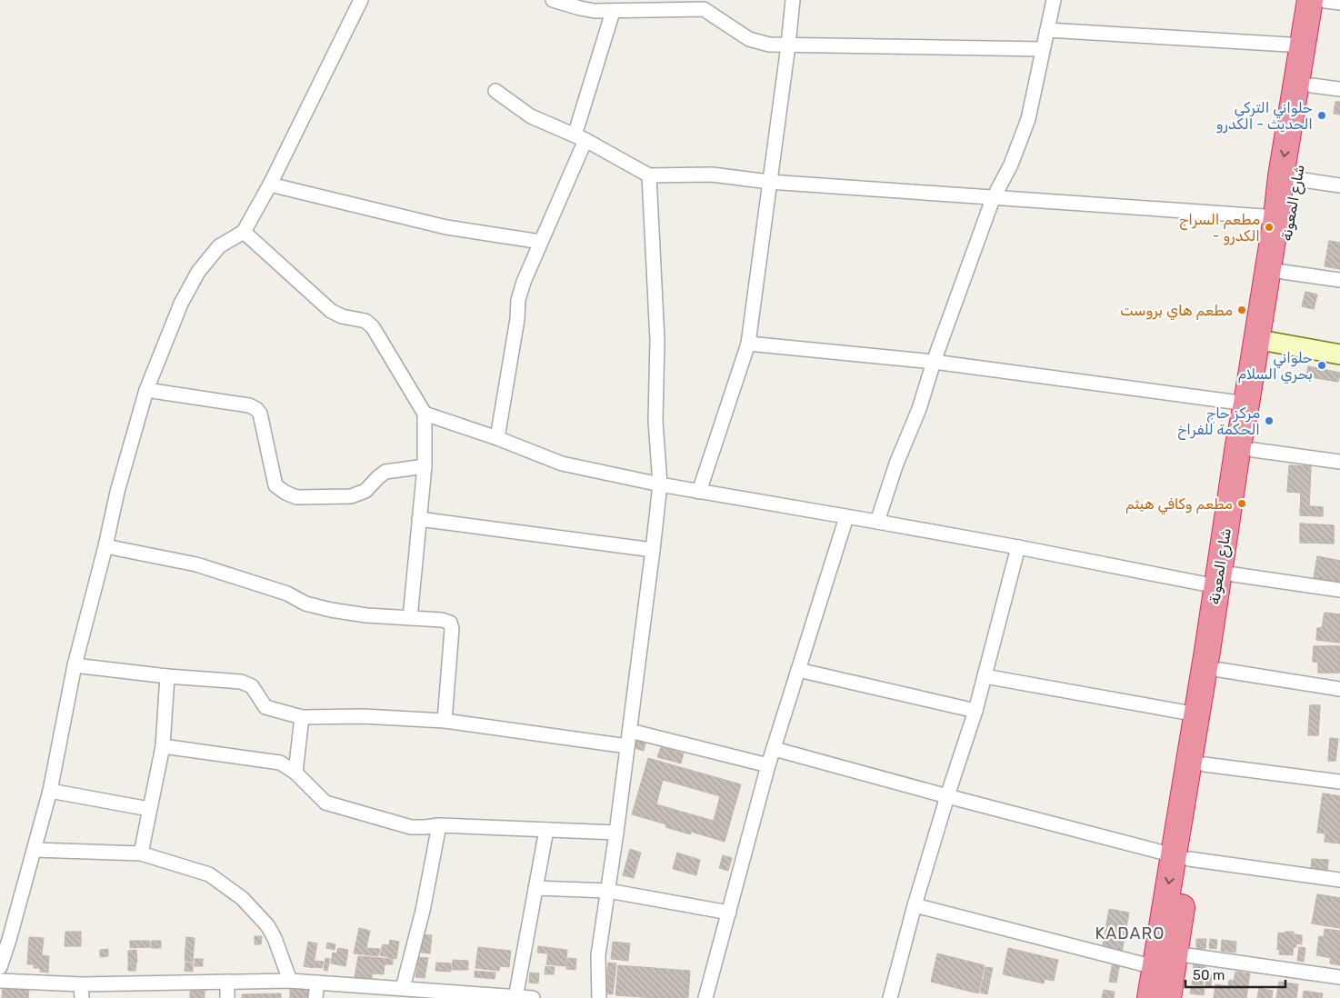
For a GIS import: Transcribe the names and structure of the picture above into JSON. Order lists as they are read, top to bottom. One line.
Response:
{"streets":{"highway":["شارع المعونة"]},"districts":["KADARO"],"places":["حلواني التركي الحديث - الكدرو","مطعم السراج - الكدرو","مطعم هاي بروست","حلواني بحري السلام","مركز حاج الحكمة للفراخ","مطعم وكافي هيثم"],"scale_bar":"50 m"}
